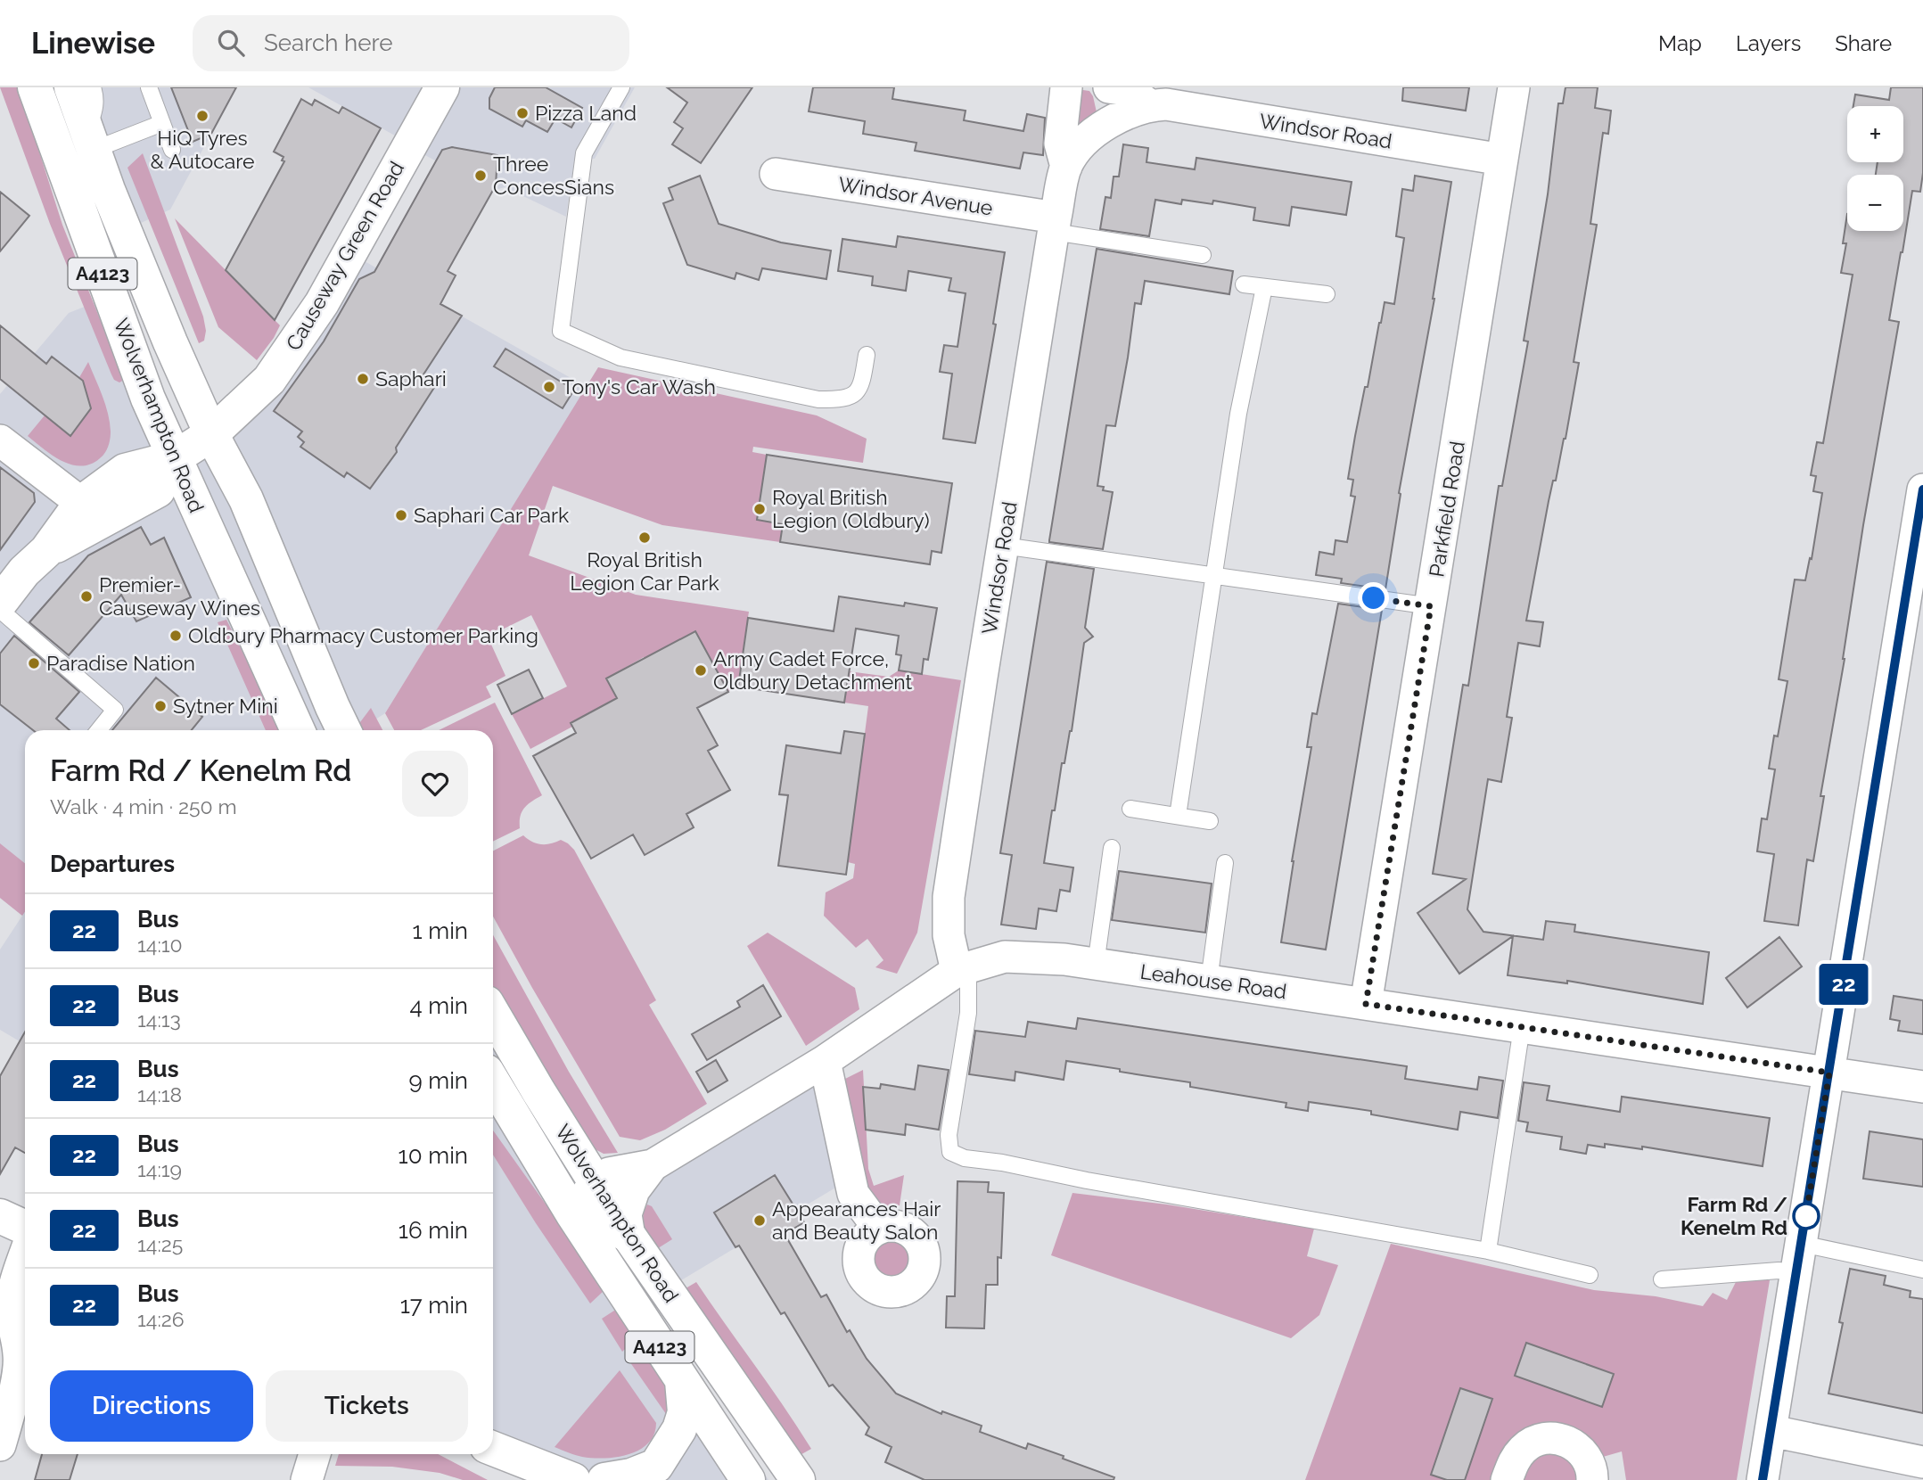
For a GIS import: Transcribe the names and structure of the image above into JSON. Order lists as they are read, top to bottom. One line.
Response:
{"streets":{"main road":["Causeway Green Road","A4123","Wolverhampton Road"],"street":["Windsor Road","Windsor Avenue","Parkfield Road","Leahouse Road"]},"crossings":[["Windsor Road","Windsor Avenue"],["Windsor Road","Parkfield Road"],["Windsor Road","Leahouse Road"],["Causeway Green Road","Wolverhampton Road"],["Wolverhampton Road","Leahouse Road"],["Parkfield Road","Leahouse Road"]],"places":["Pizza Land","HiQ Tyres & Autocare","Three ConcesSians","Saphari","Tony's Car Wash","Royal British Legion (Oldbury)","Saphari Car Park","Royal British Legion Car Park","Premier- Causeway Wines","Oldbury Pharmacy Customer Parking","Paradise Nation","Army Cadet Force, Oldbury Detachment","Sytner Mini","Farm Rd / Kenelm Rd","Appearances Hair and Beauty Salon"],"lines":["bus line 22"],"page":{"header":"Linewise","search":"Search here","nav":["Map","Layers","Share"],"on_map":"22","map_buttons":["+","−"],"heading":[["Farm Rd / Kenelm Rd","Walk · 4 min · 250 m"],"Departures"],"list":[{"mark":"22","name":"Bus","note":"14:10","value":"1 min"},{"mark":"22","name":"Bus","note":"14:13","value":"4 min"},{"mark":"22","name":"Bus","note":"14:18","value":"9 min"},{"mark":"22","name":"Bus","note":"14:19","value":"10 min"},{"mark":"22","name":"Bus","note":"14:25","value":"16 min"},{"mark":"22","name":"Bus","note":"14:26","value":"17 min"}],"buttons":["Directions","Tickets"]}}
